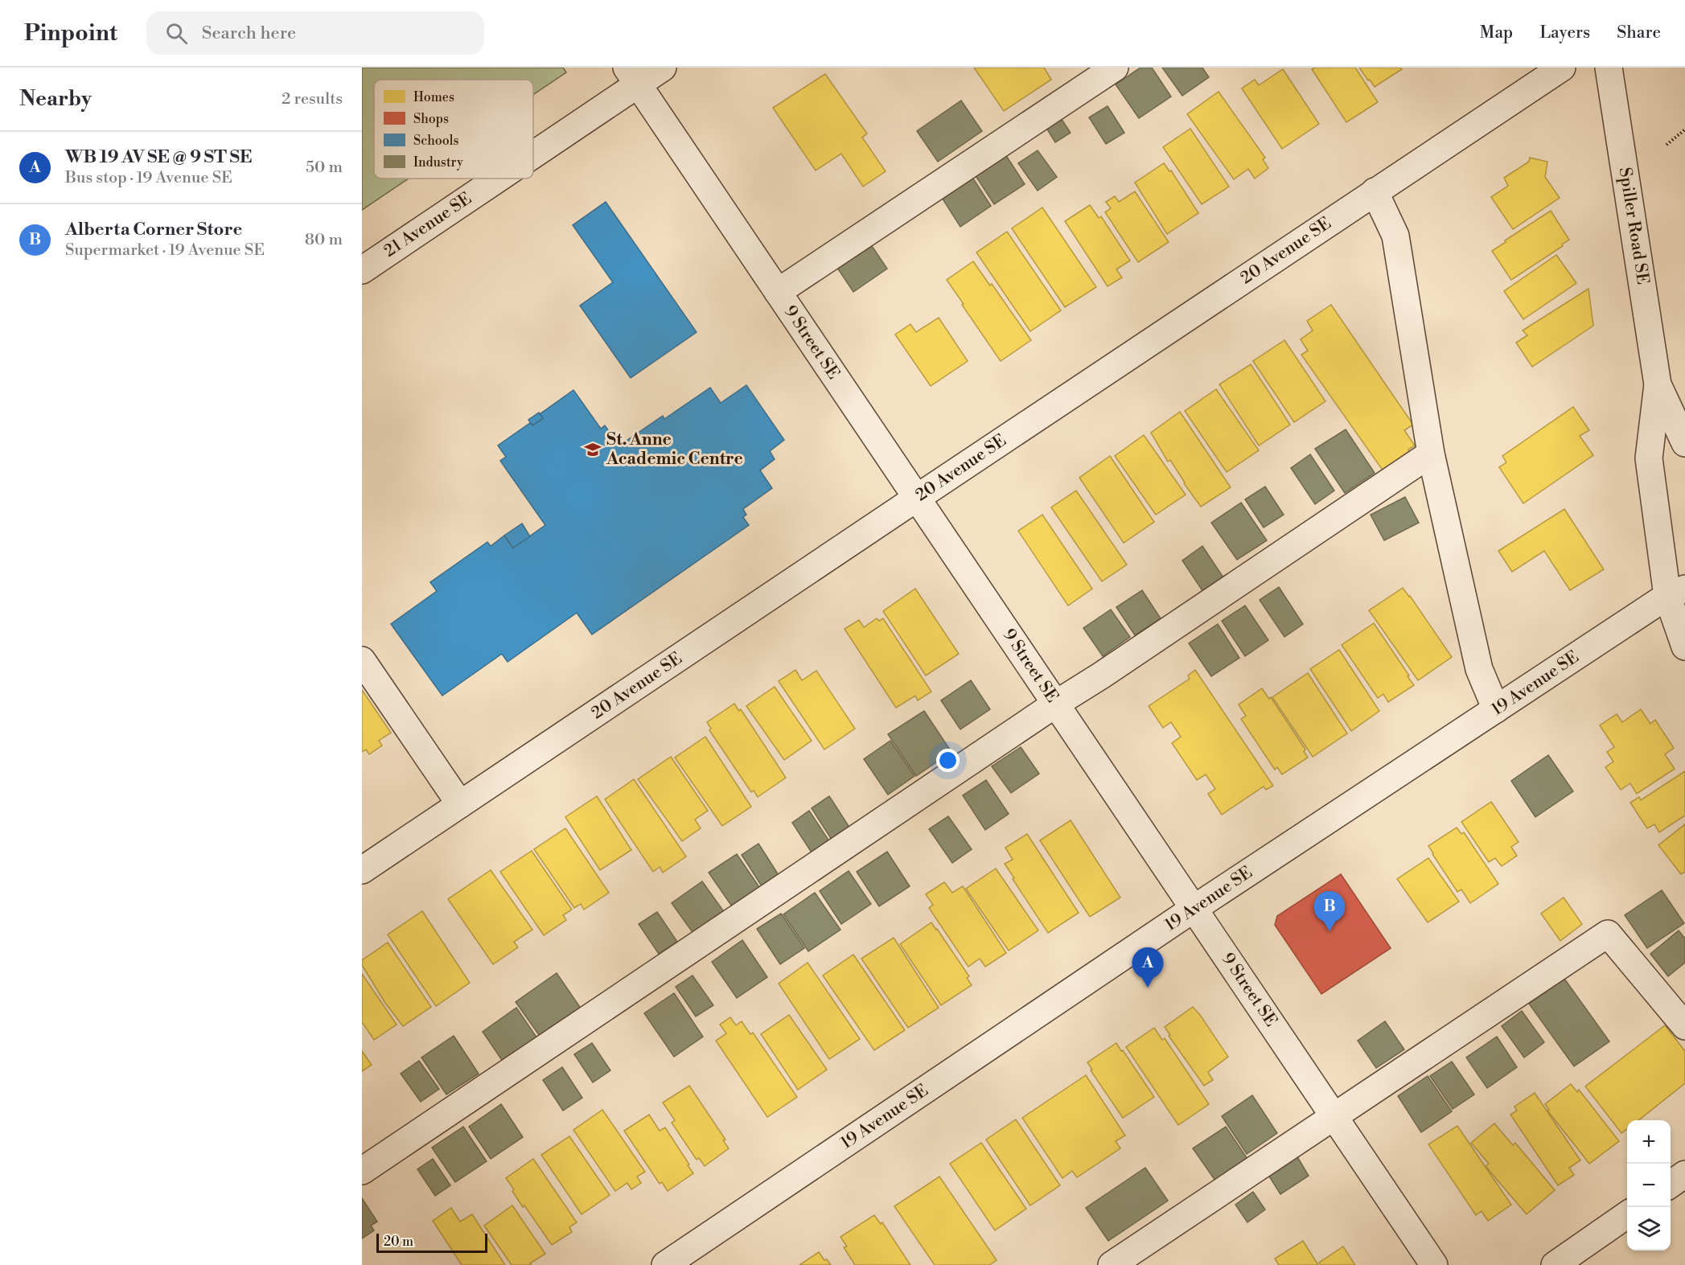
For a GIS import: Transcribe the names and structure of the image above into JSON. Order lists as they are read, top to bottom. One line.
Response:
{"streets":{"street":["21 Avenue SE","Spiller Road SE","20 Avenue SE","9 Street SE","19 Avenue SE"]},"crossings":[["21 Avenue SE","9 Street SE"],["Spiller Road SE","19 Avenue SE"],["20 Avenue SE","9 Street SE"],["9 Street SE","19 Avenue SE"]],"places":{"school or university":["St. Anne Academic Centre"]},"legend":["Homes","Shops","Schools","Industry"],"scale_bar":"20 m","page":{"header":"Pinpoint","search":"Search here","nav":["Map","Layers","Share"],"heading":["Nearby","2 results"],"list":[{"mark":"A","name":"WB 19 AV SE @ 9 ST SE","note":"Bus stop · 19 Avenue SE","value":"50 m"},{"mark":"B","name":"Alberta Corner Store","note":"Supermarket · 19 Avenue SE","value":"80 m"}],"pins":["B","A"],"map_buttons":["+","−"],"scale":"20 m"}}
